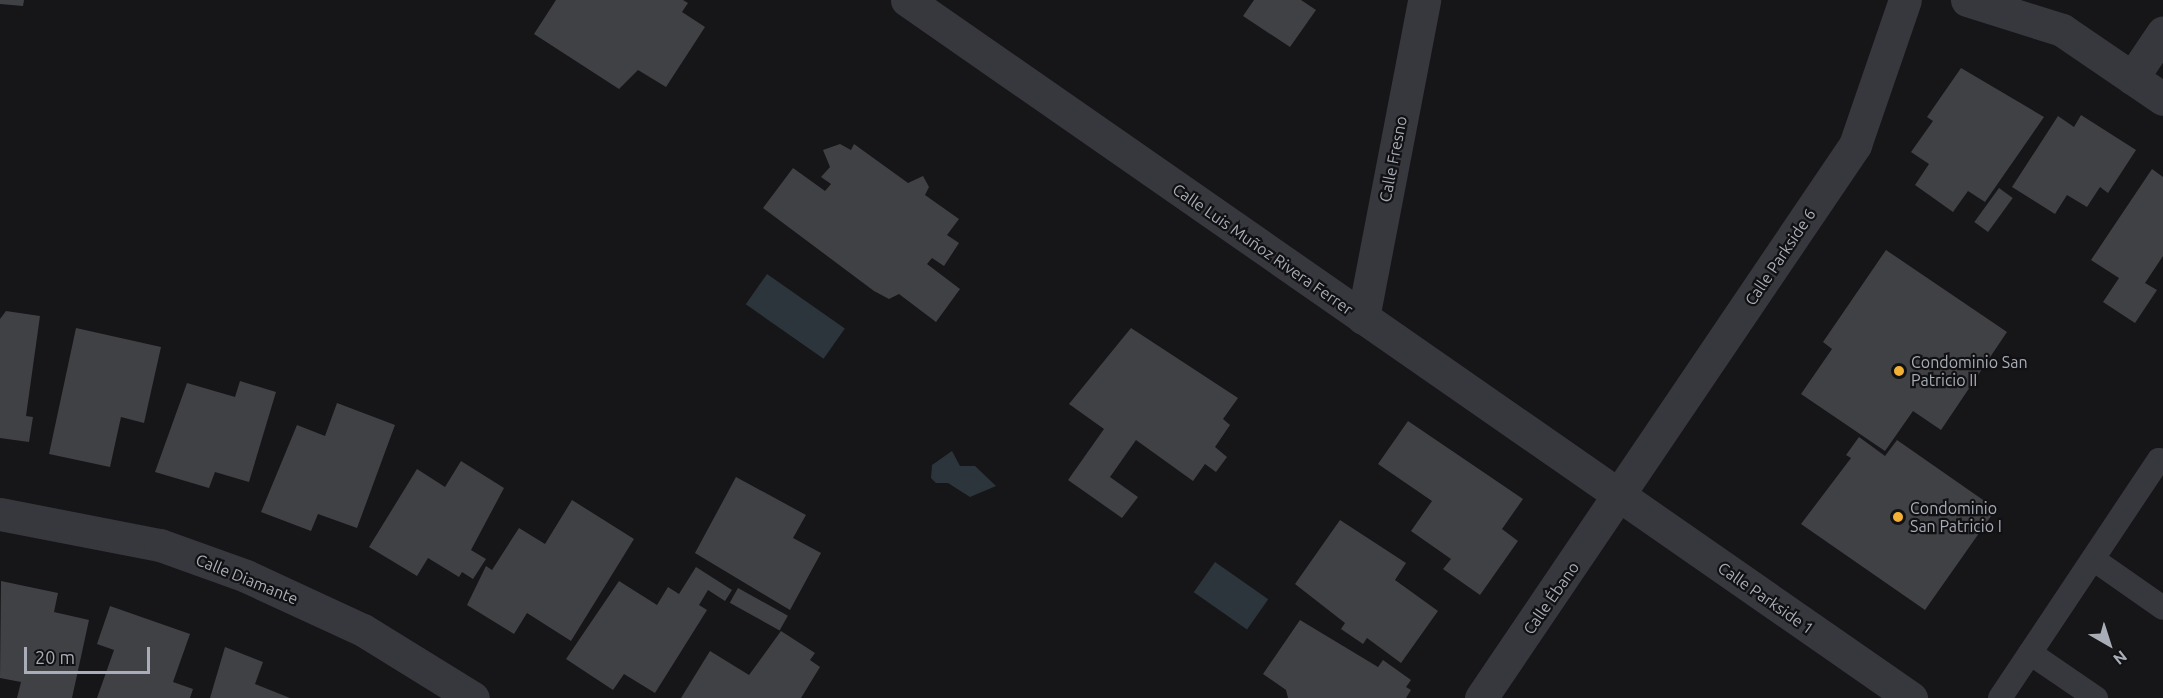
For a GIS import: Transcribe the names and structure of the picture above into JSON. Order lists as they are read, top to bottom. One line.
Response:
{"streets":{"street":["Calle Fresno","Calle Luis Muñoz Rivera Ferrer","Calle Parkside 6","Calle Diamante","Calle Ébano","Calle Parkside 1"]},"crossings":[["Calle Fresno","Calle Luis Muñoz Rivera Ferrer"],["Calle Luis Muñoz Rivera Ferrer","Calle Parkside 6"],["Calle Luis Muñoz Rivera Ferrer","Calle Ébano"],["Calle Luis Muñoz Rivera Ferrer","Calle Parkside 1"],["Calle Parkside 6","Calle Ébano"],["Calle Parkside 6","Calle Parkside 1"],["Calle Ébano","Calle Parkside 1"]],"places":["Condominio San Patricio II","Condominio San Patricio I"],"scale_bar":"20 m","north":"bottom right"}
